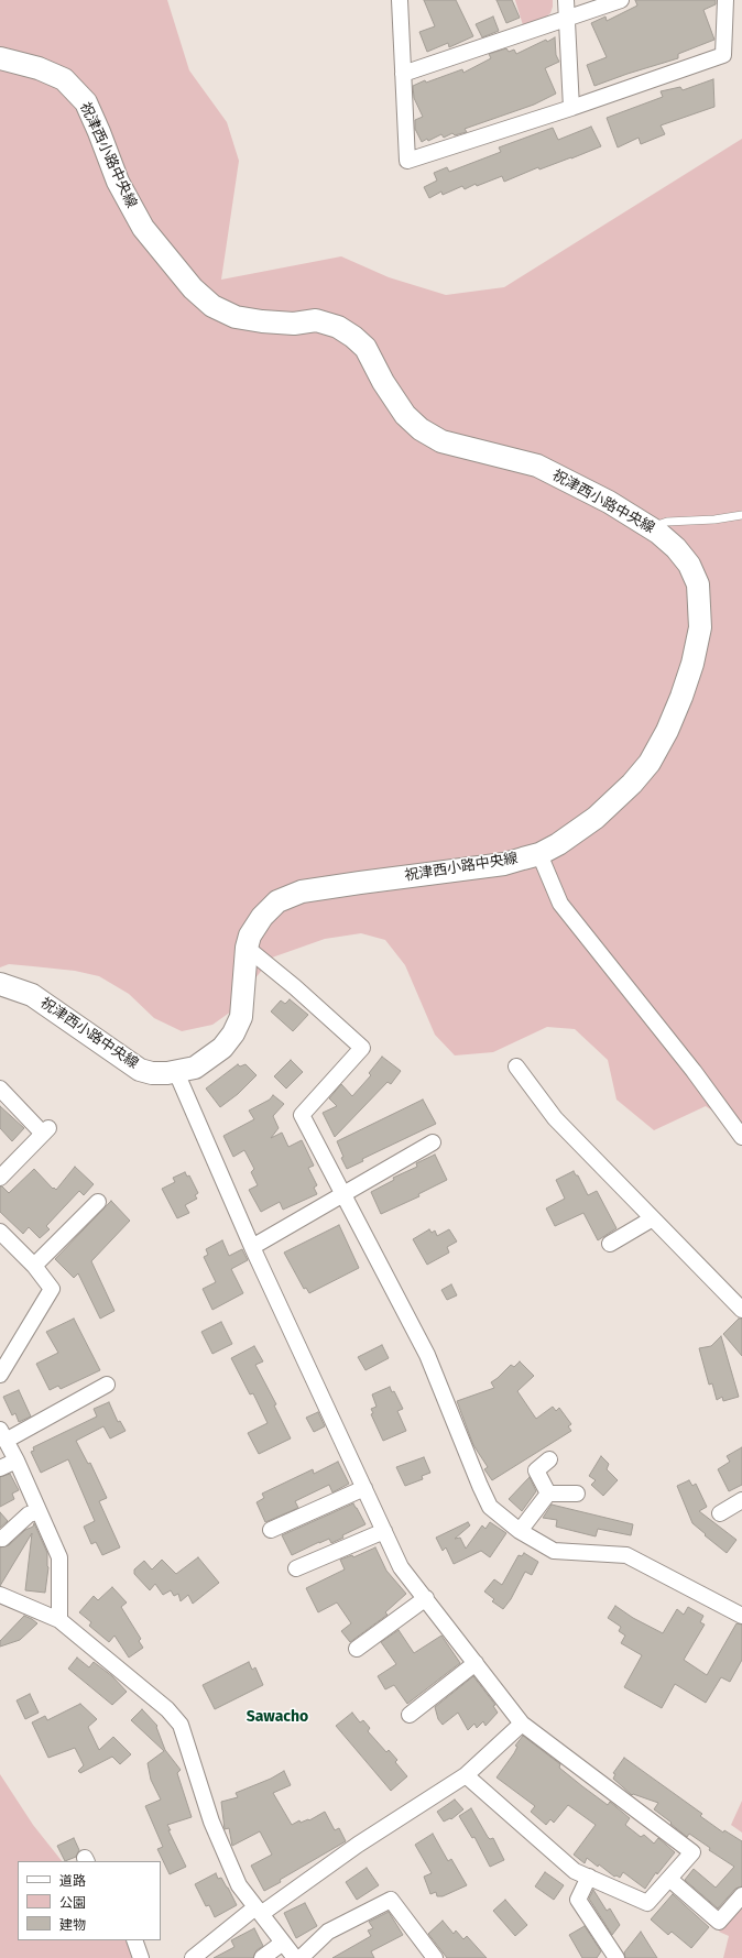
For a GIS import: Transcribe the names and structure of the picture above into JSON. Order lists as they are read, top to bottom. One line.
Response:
{"streets":{"main road":["祝津西小路中央線"]},"districts":["Sawacho"],"legend":["道路","公園","建物"]}
